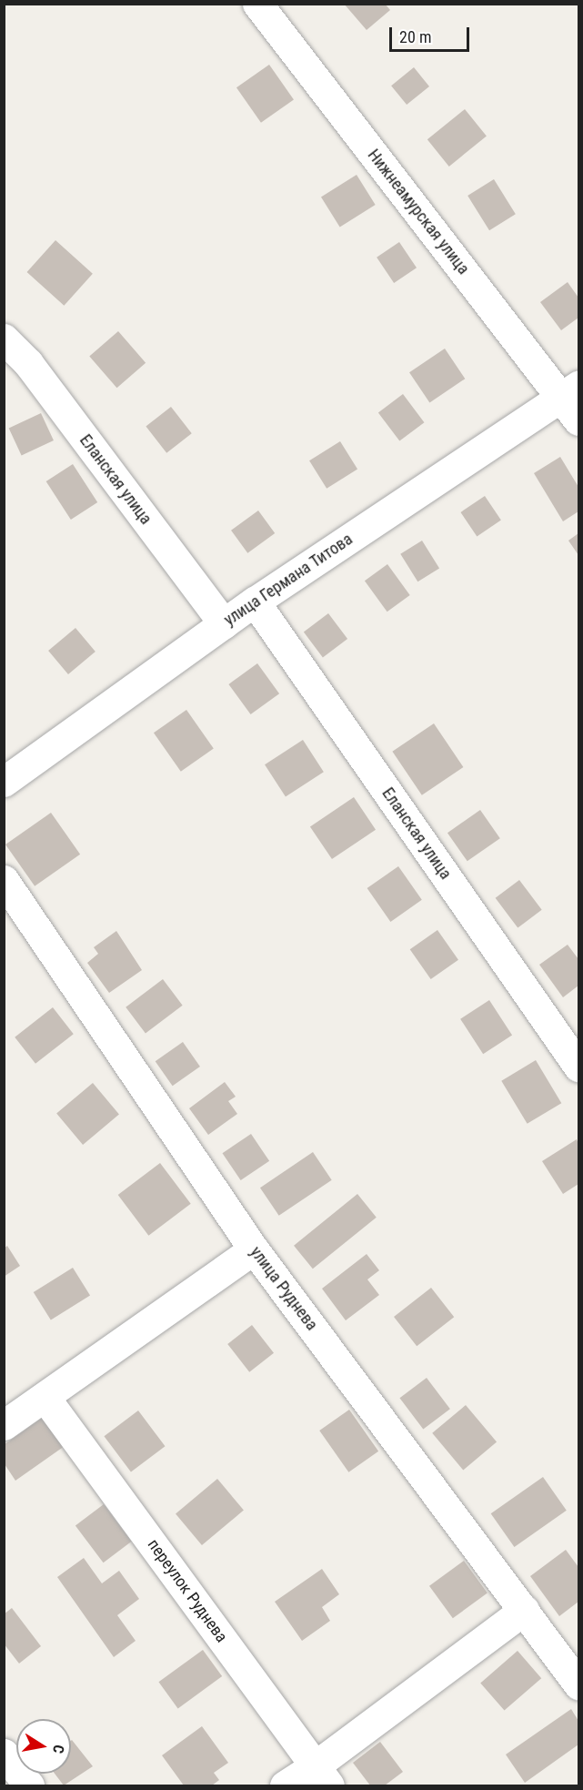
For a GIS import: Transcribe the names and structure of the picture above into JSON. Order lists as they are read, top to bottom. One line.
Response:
{"streets":{"street":["Нижнеамурская улица","Еланская улица","улица Германа Титова","улица Руднева","переулок Руднева"]},"crossings":[["Нижнеамурская улица","улица Германа Титова"],["Еланская улица","улица Германа Титова"]],"scale_bar":"20 m","north":"right"}
